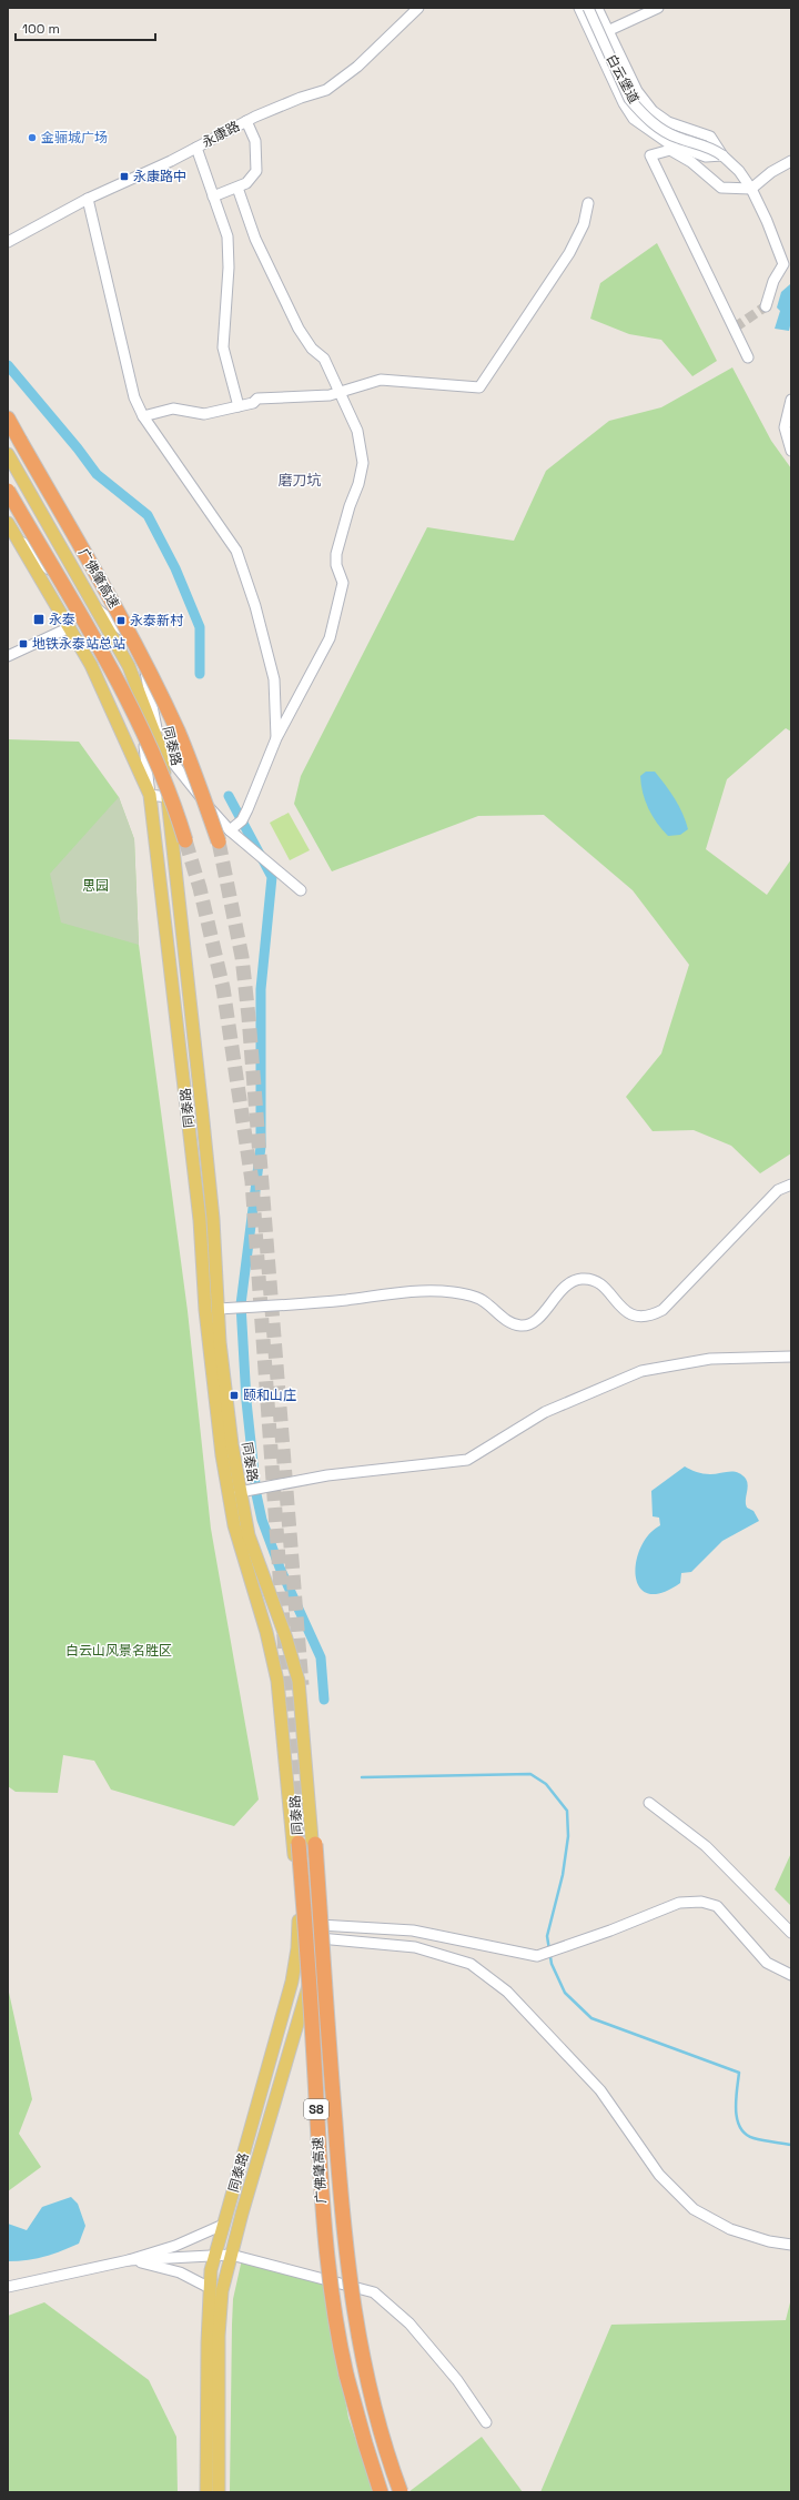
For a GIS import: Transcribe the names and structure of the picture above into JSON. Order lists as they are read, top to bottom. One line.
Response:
{"streets":{"highway":["广佛肇高速","S8"],"main road":["同泰路"],"street":["白云堡道","永康路"]},"districts":["磨刀坑"],"parks":["思园","白云山风景名胜区"],"places":{"other":["金骊城广场"],"transit":["永康路中","永泰","永泰新村","地铁永泰站总站","颐和山庄"]},"scale_bar":"100 m"}
